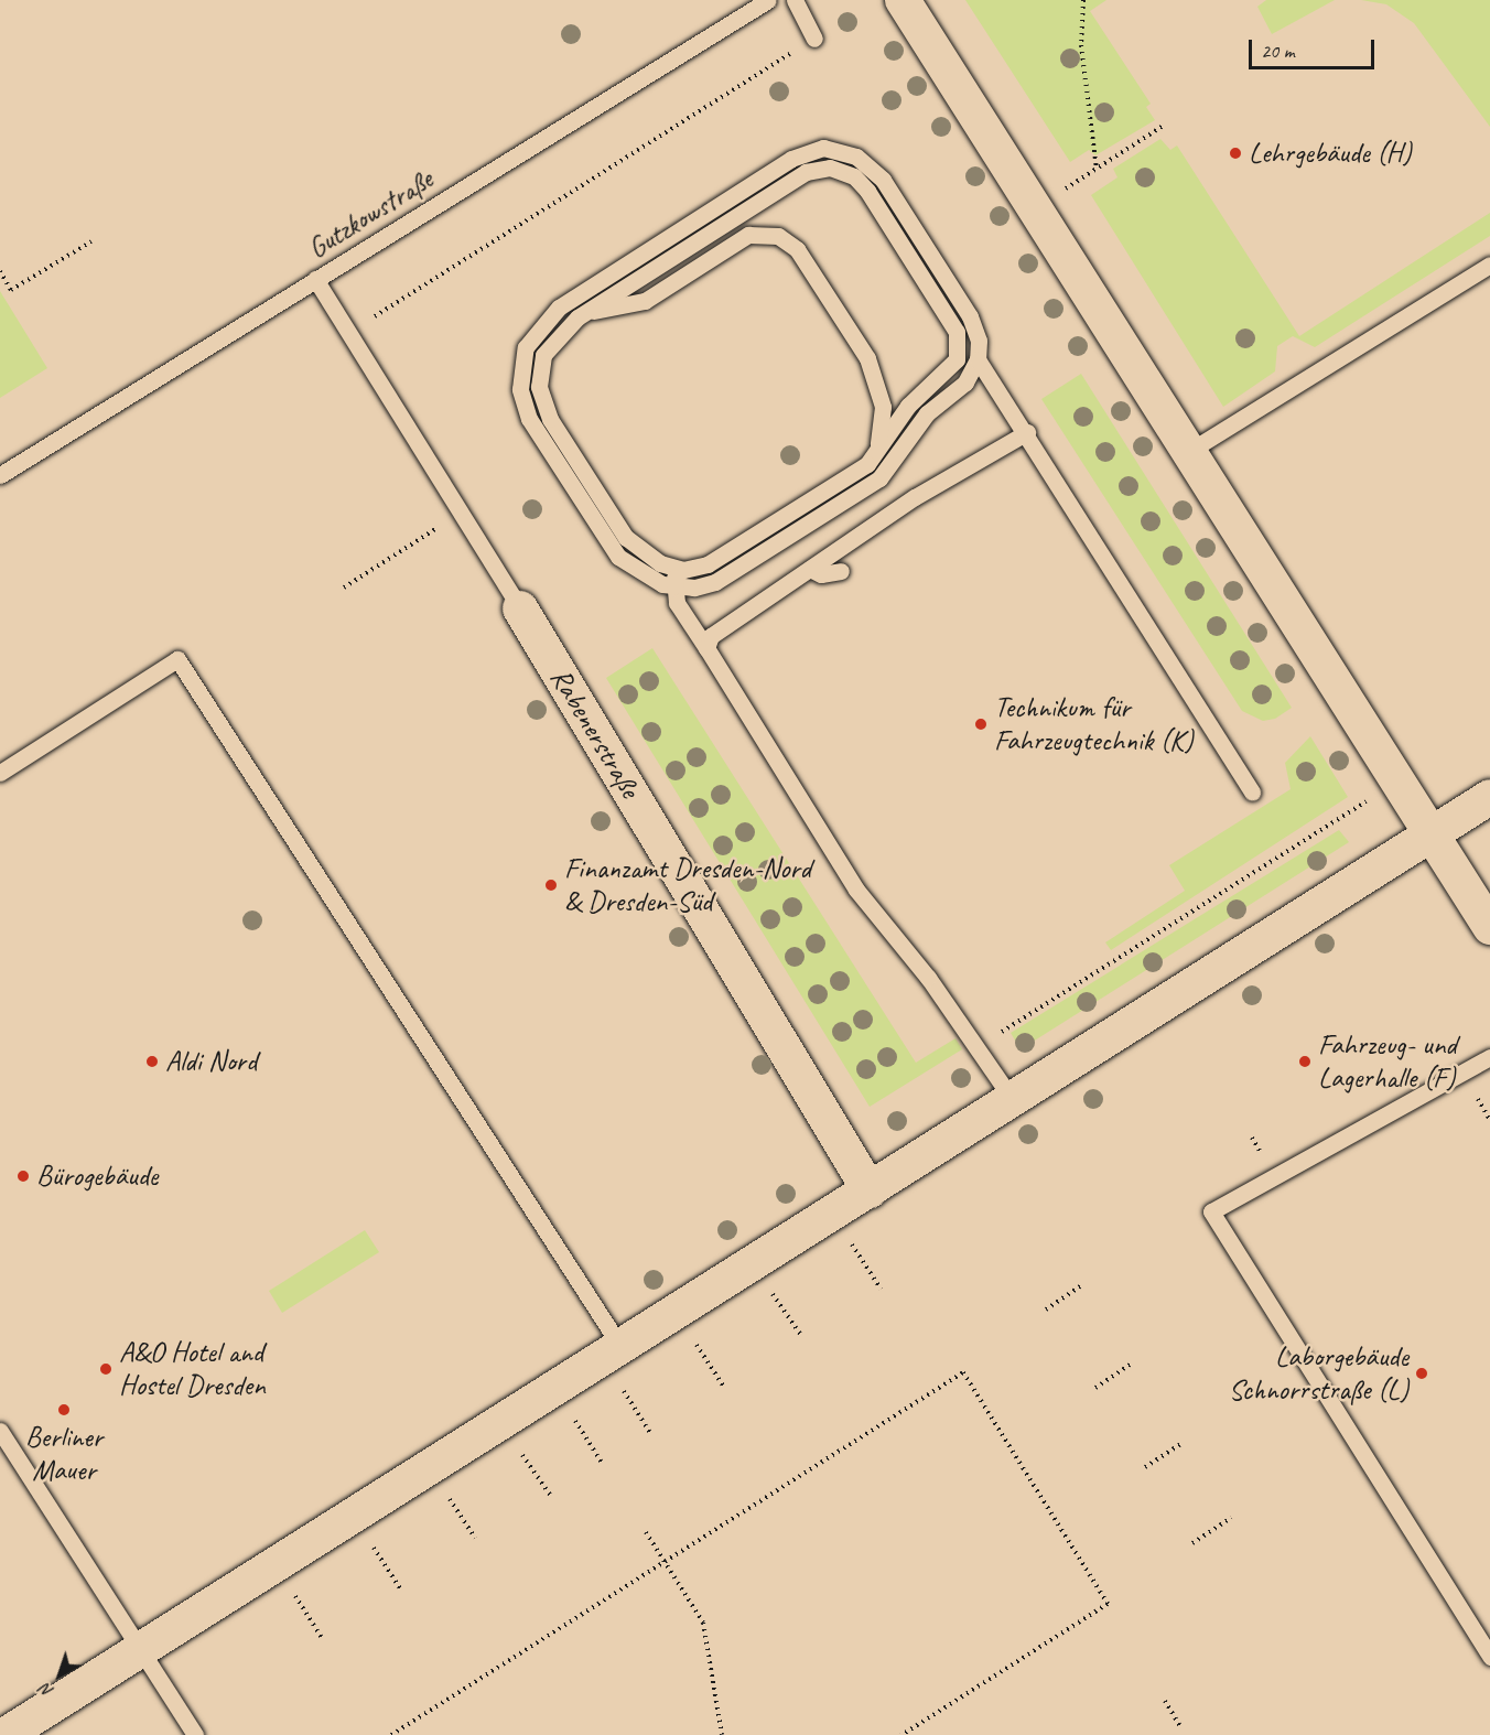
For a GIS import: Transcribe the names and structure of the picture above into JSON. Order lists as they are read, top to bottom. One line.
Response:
{"streets":{"street":["Rabenerstraße"],"lane":["Gutzkowstraße"]},"crossings":[["Gutzkowstraße","Rabenerstraße"]],"places":["Lehrgebäude (H)","Technikum für Fahrzeugtechnik (K)","Finanzamt Dresden-Nord & Dresden-Süd","Aldi Nord","Fahrzeug- und Lagerhalle (F)","Bürogebäude","A&O Hotel and Hostel Dresden","Laborgebäude Schnorrstraße (L)","Berliner Mauer"],"scale_bar":"20 m","north":"bottom left"}
